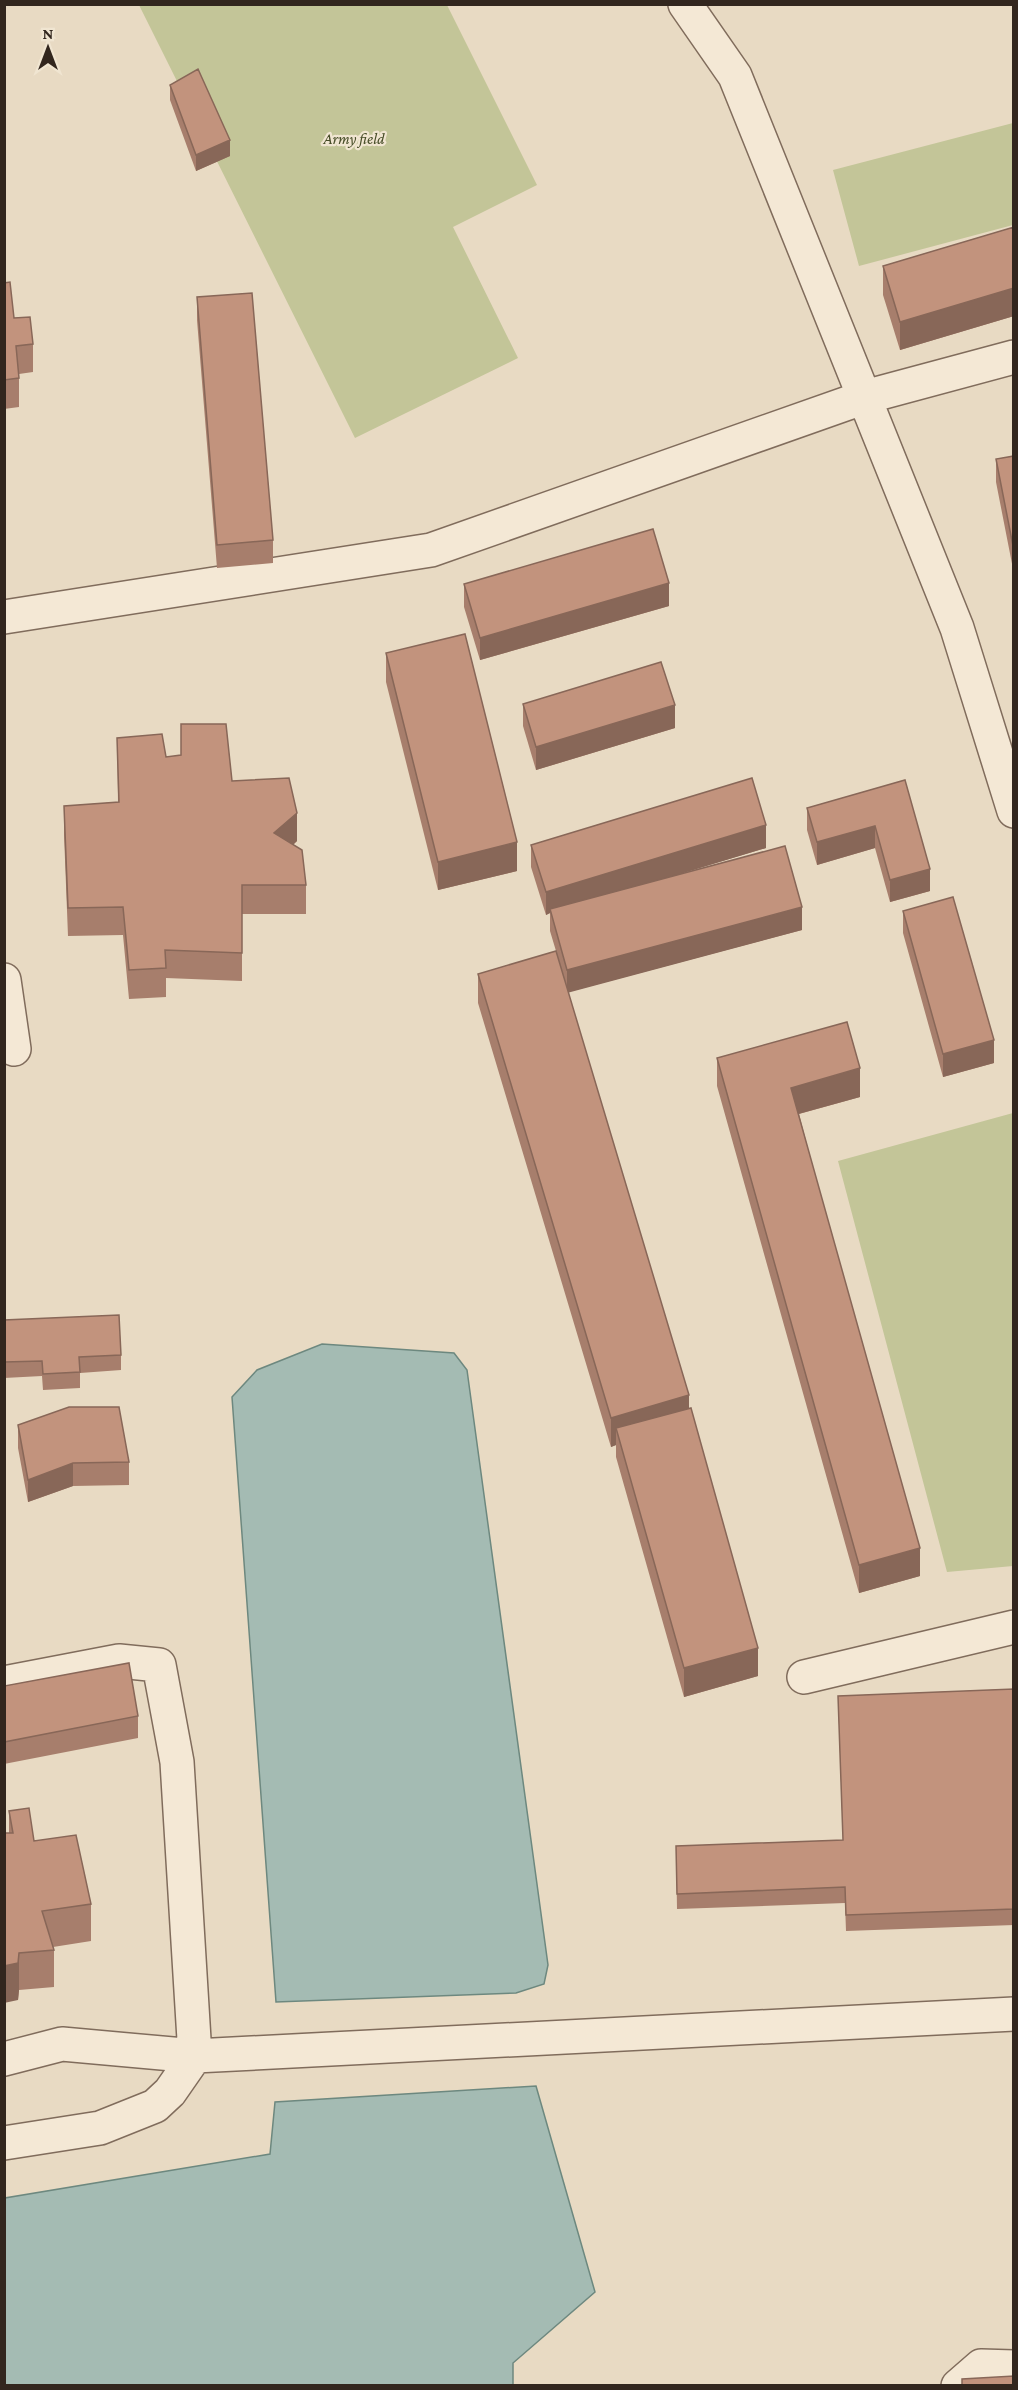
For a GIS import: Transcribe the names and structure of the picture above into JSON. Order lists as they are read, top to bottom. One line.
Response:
{"parks":["Army field"],"north":"top"}
